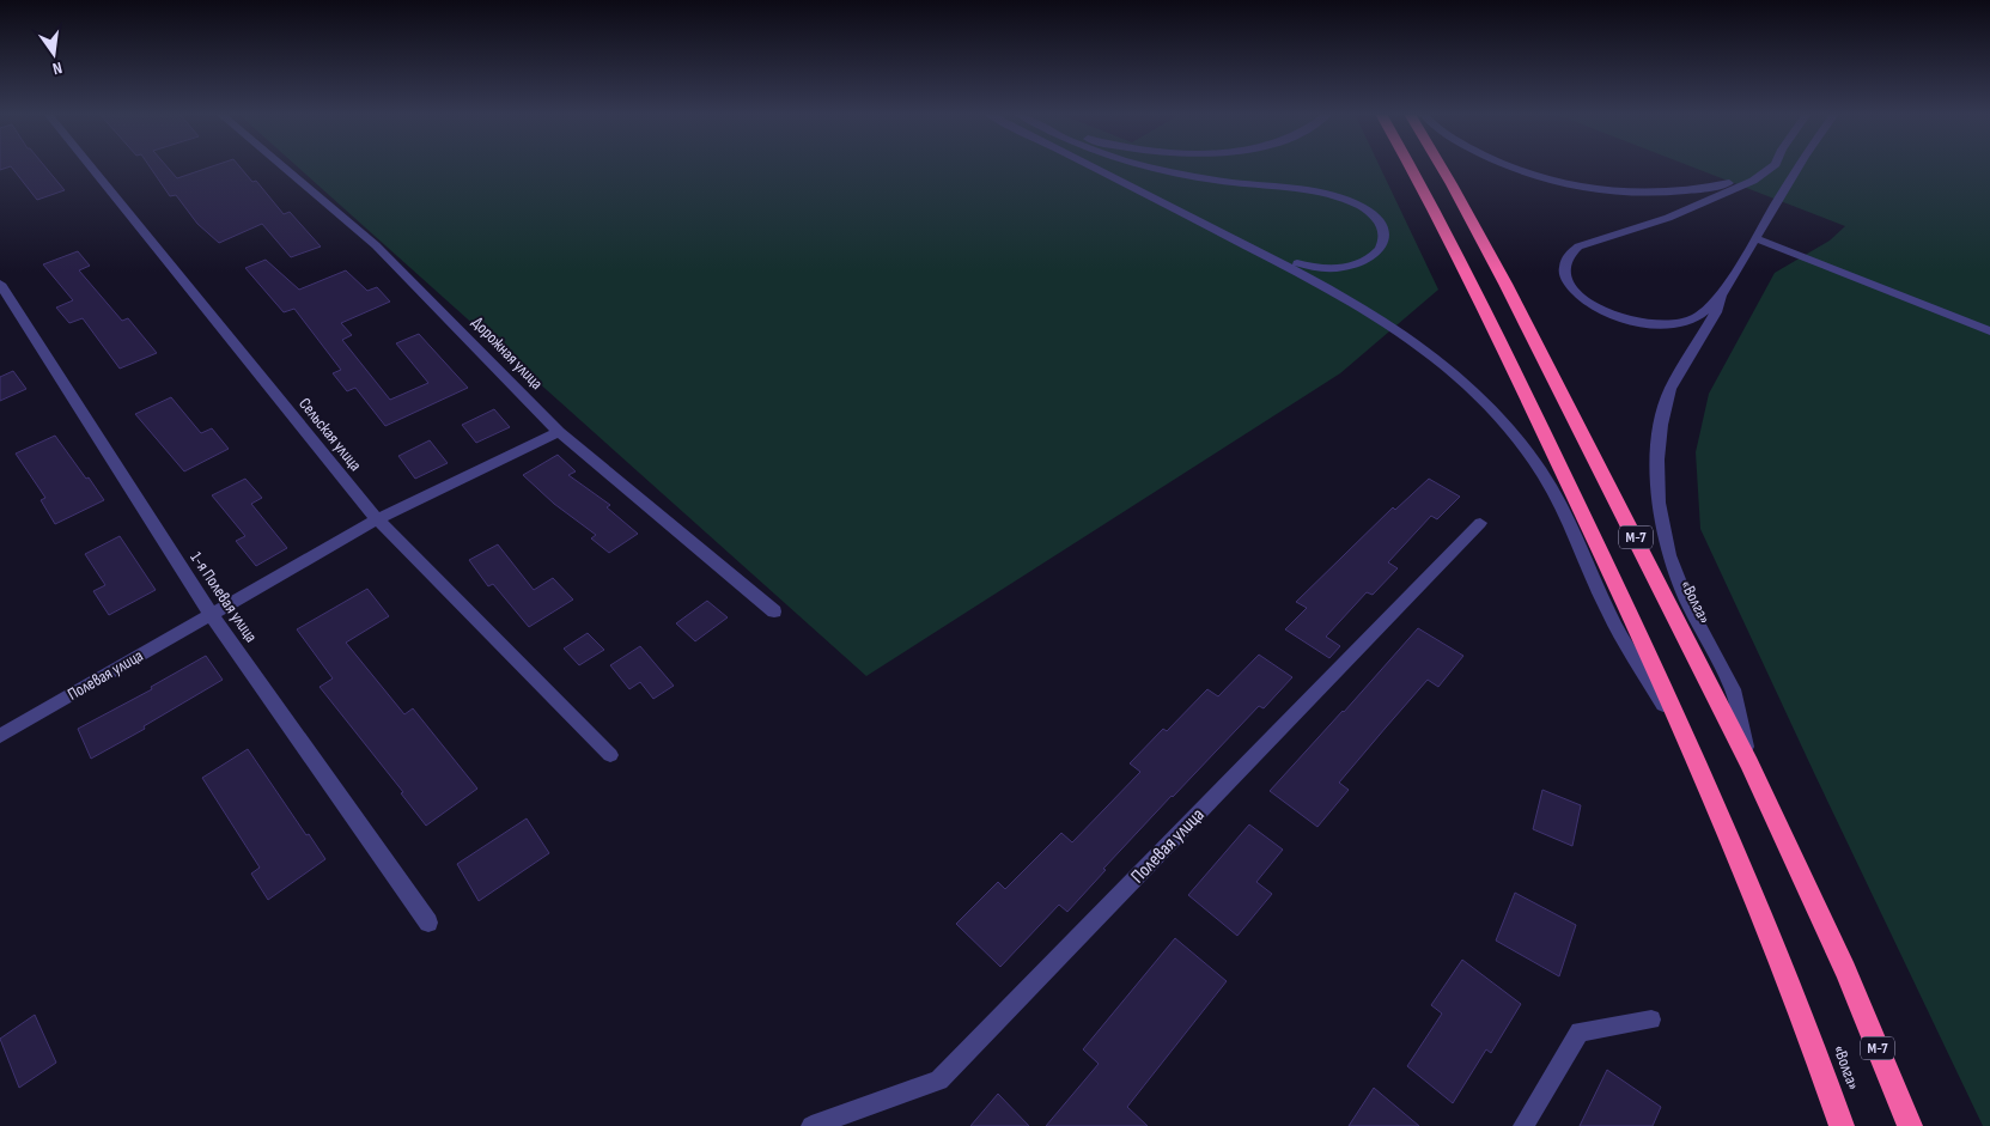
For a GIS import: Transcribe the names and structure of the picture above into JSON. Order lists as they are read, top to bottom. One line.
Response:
{"streets":{"highway":["М-7","«Волга»"],"street":["Дорожная улица","Сельская улица","1-я Полевая улица","Полевая улица"]},"crossings":[["Дорожная улица","Полевая улица"],["Сельская улица","Полевая улица"],["1-я Полевая улица","Полевая улица"]],"north":"bottom"}
